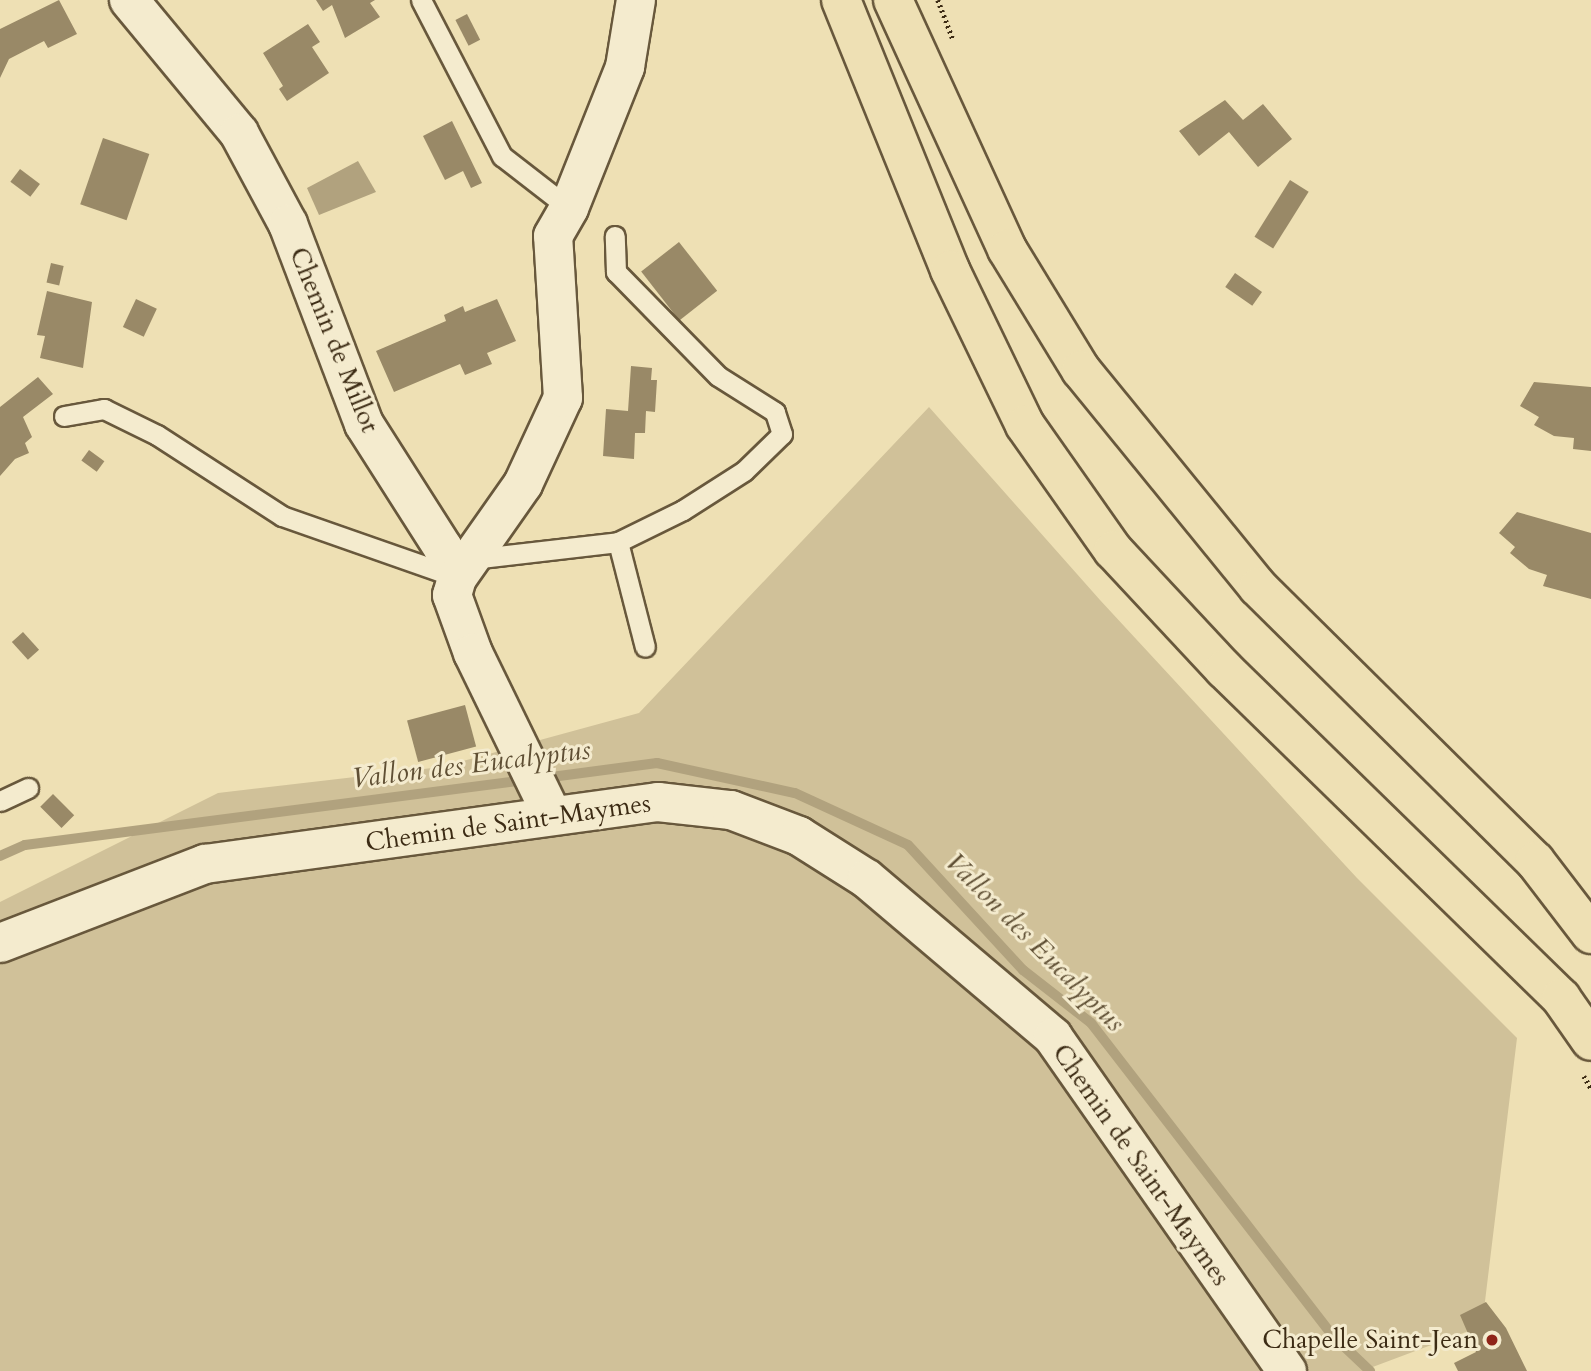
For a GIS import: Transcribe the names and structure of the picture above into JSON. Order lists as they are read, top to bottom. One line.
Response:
{"streets":{"street":["Chemin de Millot","Chemin de Saint-Maymes"]},"crossings":[["Chemin de Millot","Chemin de Saint-Maymes"]],"water":["Vallon des Eucalyptus"],"places":["Chapelle Saint-Jean"]}
